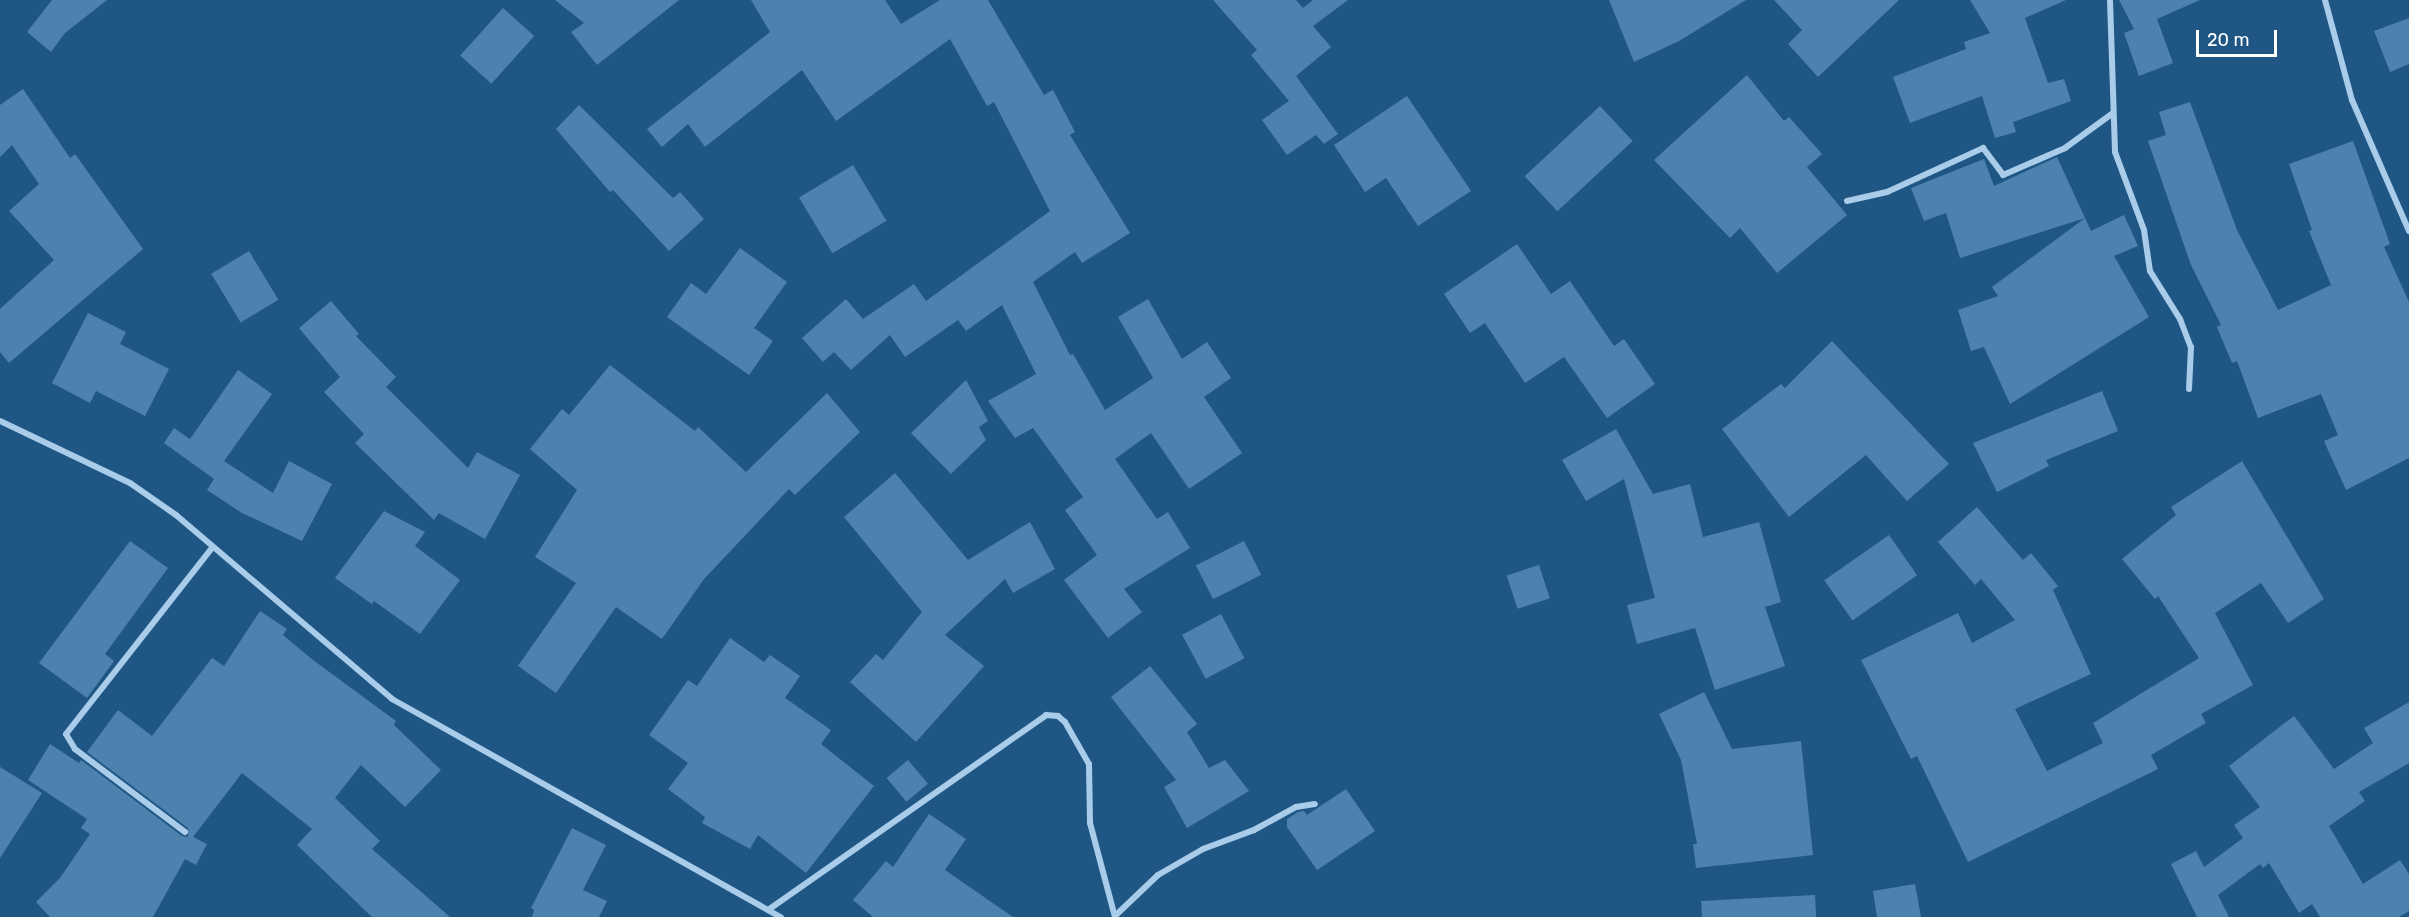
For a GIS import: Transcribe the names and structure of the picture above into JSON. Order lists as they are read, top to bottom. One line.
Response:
{"scale_bar":"20 m"}
